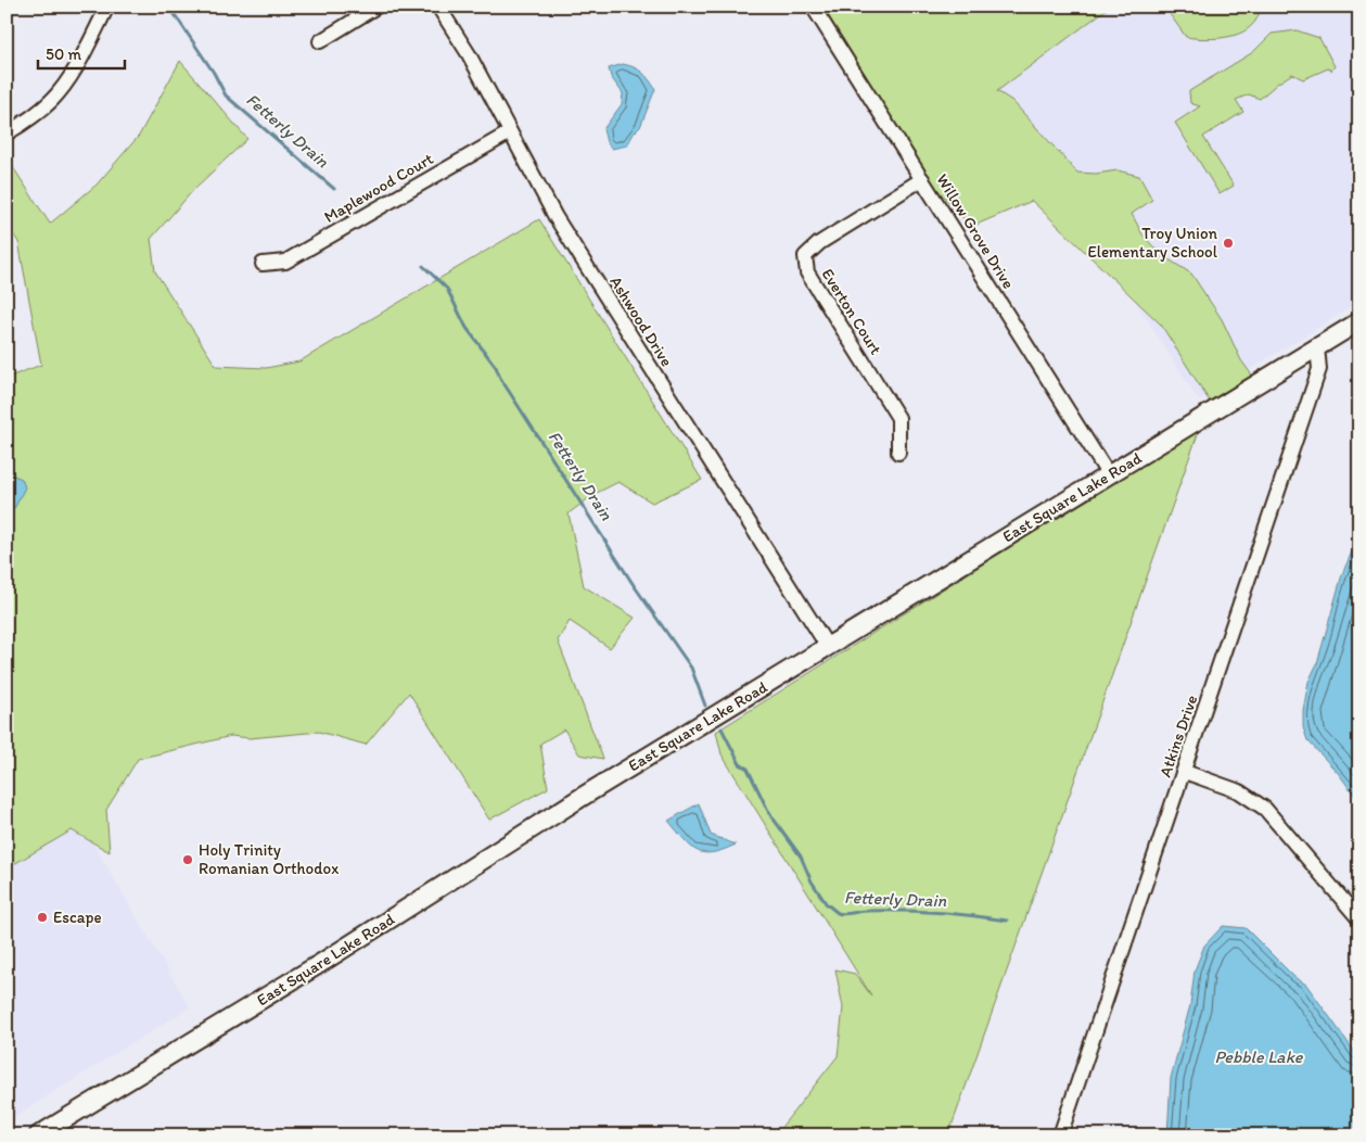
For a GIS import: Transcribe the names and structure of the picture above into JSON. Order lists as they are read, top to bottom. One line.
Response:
{"streets":{"main road":["East Square Lake Road"],"street":["Maplewood Court","Willow Grove Drive","Everton Court","Ashwood Drive","Atkins Drive"]},"crossings":[["Maplewood Court","Ashwood Drive"],["Willow Grove Drive","Everton Court"],["Willow Grove Drive","East Square Lake Road"],["Ashwood Drive","East Square Lake Road"],["East Square Lake Road","Atkins Drive"]],"water":["Fetterly Drain","Pebble Lake"],"places":["Troy Union Elementary School","Holy Trinity Romanian Orthodox","Escape"],"scale_bar":"50 m"}
